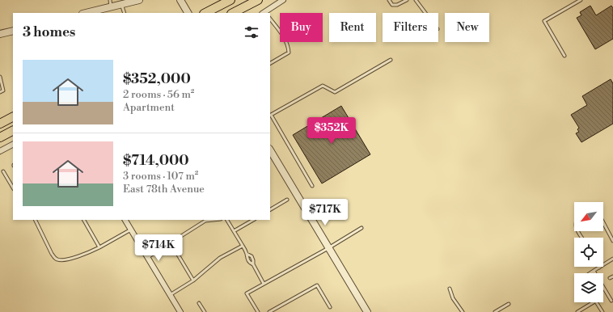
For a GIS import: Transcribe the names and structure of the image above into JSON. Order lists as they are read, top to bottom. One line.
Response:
{"north":"bottom left","page":{"chip":["Buy","Rent","Filters","New"],"heading":"3 homes","list":[{"name":"$352,000","note":"2 rooms · 56 m² · Apartment"},{"name":"$714,000","note":"3 rooms · 107 m² · East 78th Avenue"}],"price":["$352K","$717K","$714K"]}}
